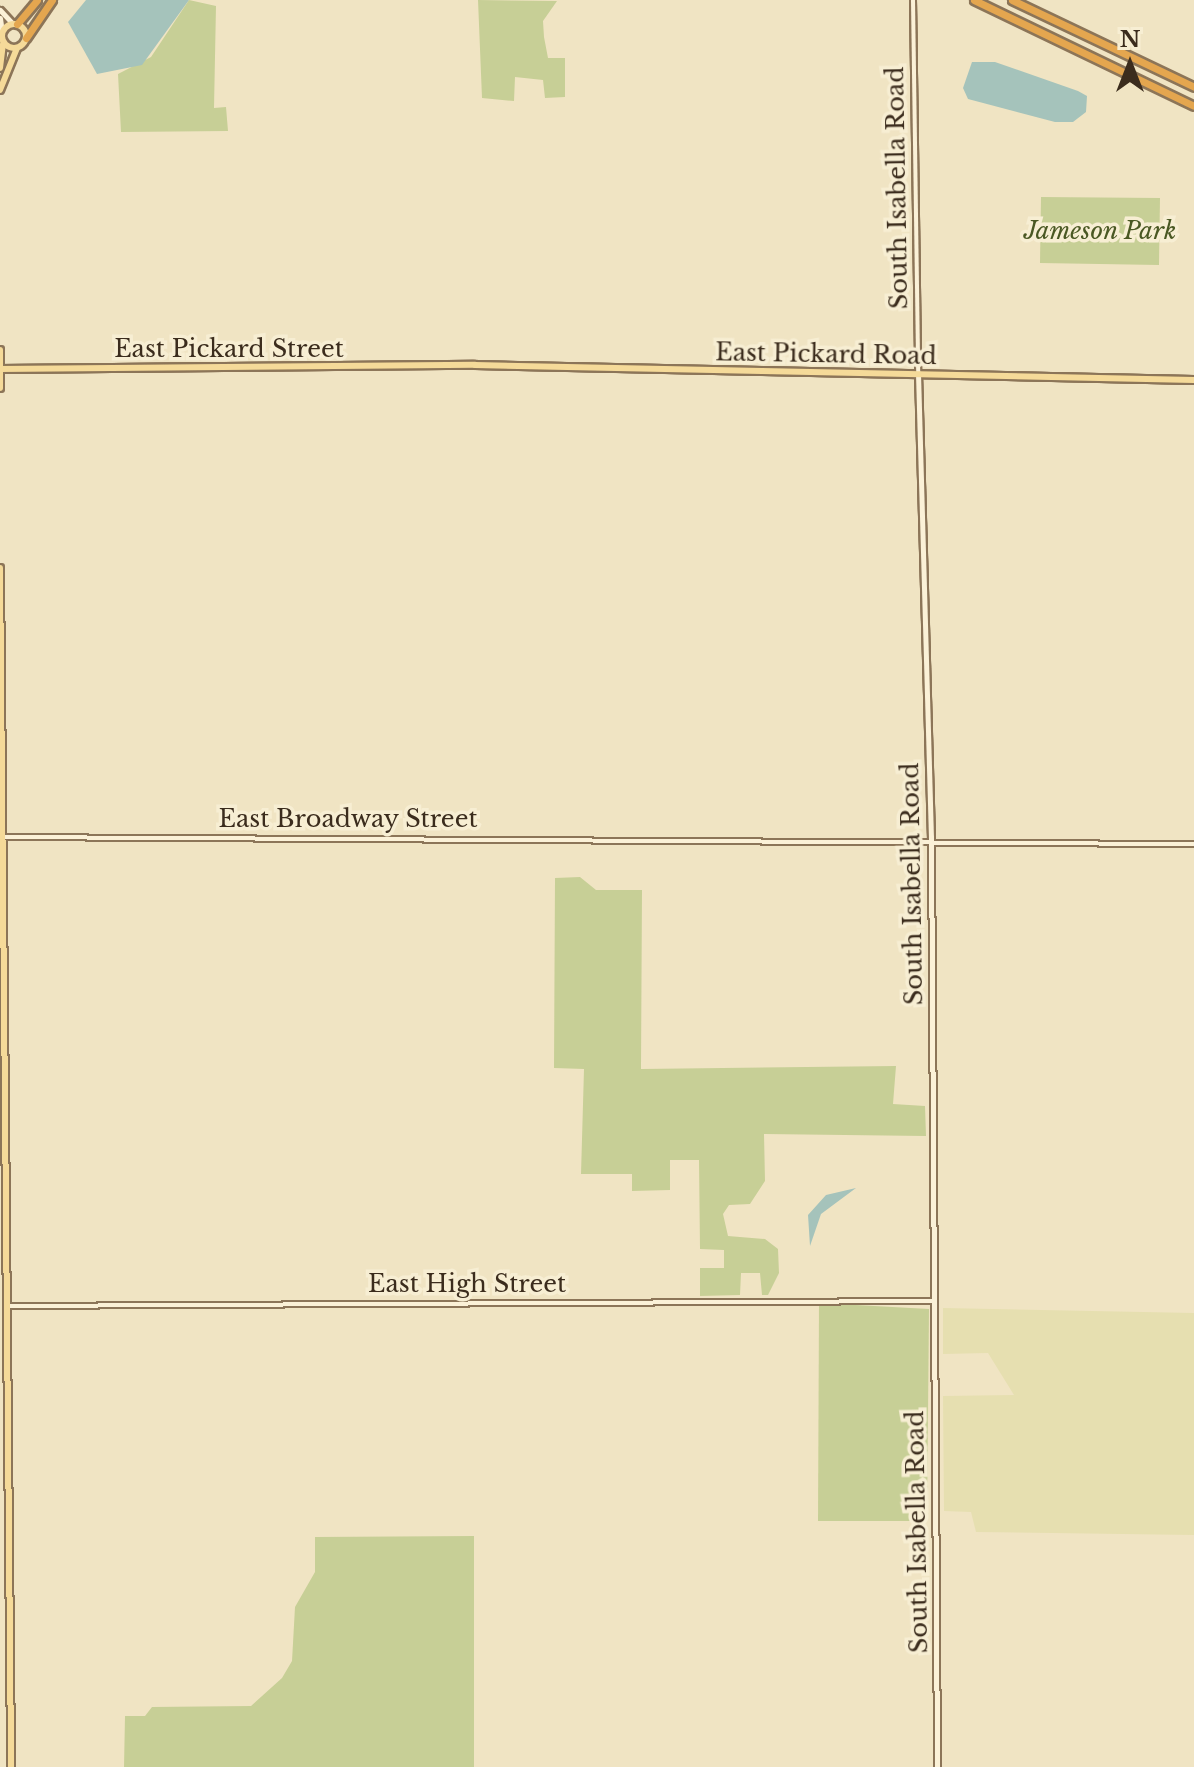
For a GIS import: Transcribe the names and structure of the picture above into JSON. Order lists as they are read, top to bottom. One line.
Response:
{"streets":{"main road":["South Isabella Road","East Pickard Street","East Pickard Road"],"street":["East Broadway Street","East High Street"]},"crossings":[["South Isabella Road","East Pickard Road"],["South Isabella Road","East Broadway Street"],["South Isabella Road","East High Street"],["East Pickard Street","East Pickard Road"]],"parks":["Jameson Park"],"north":"top"}
